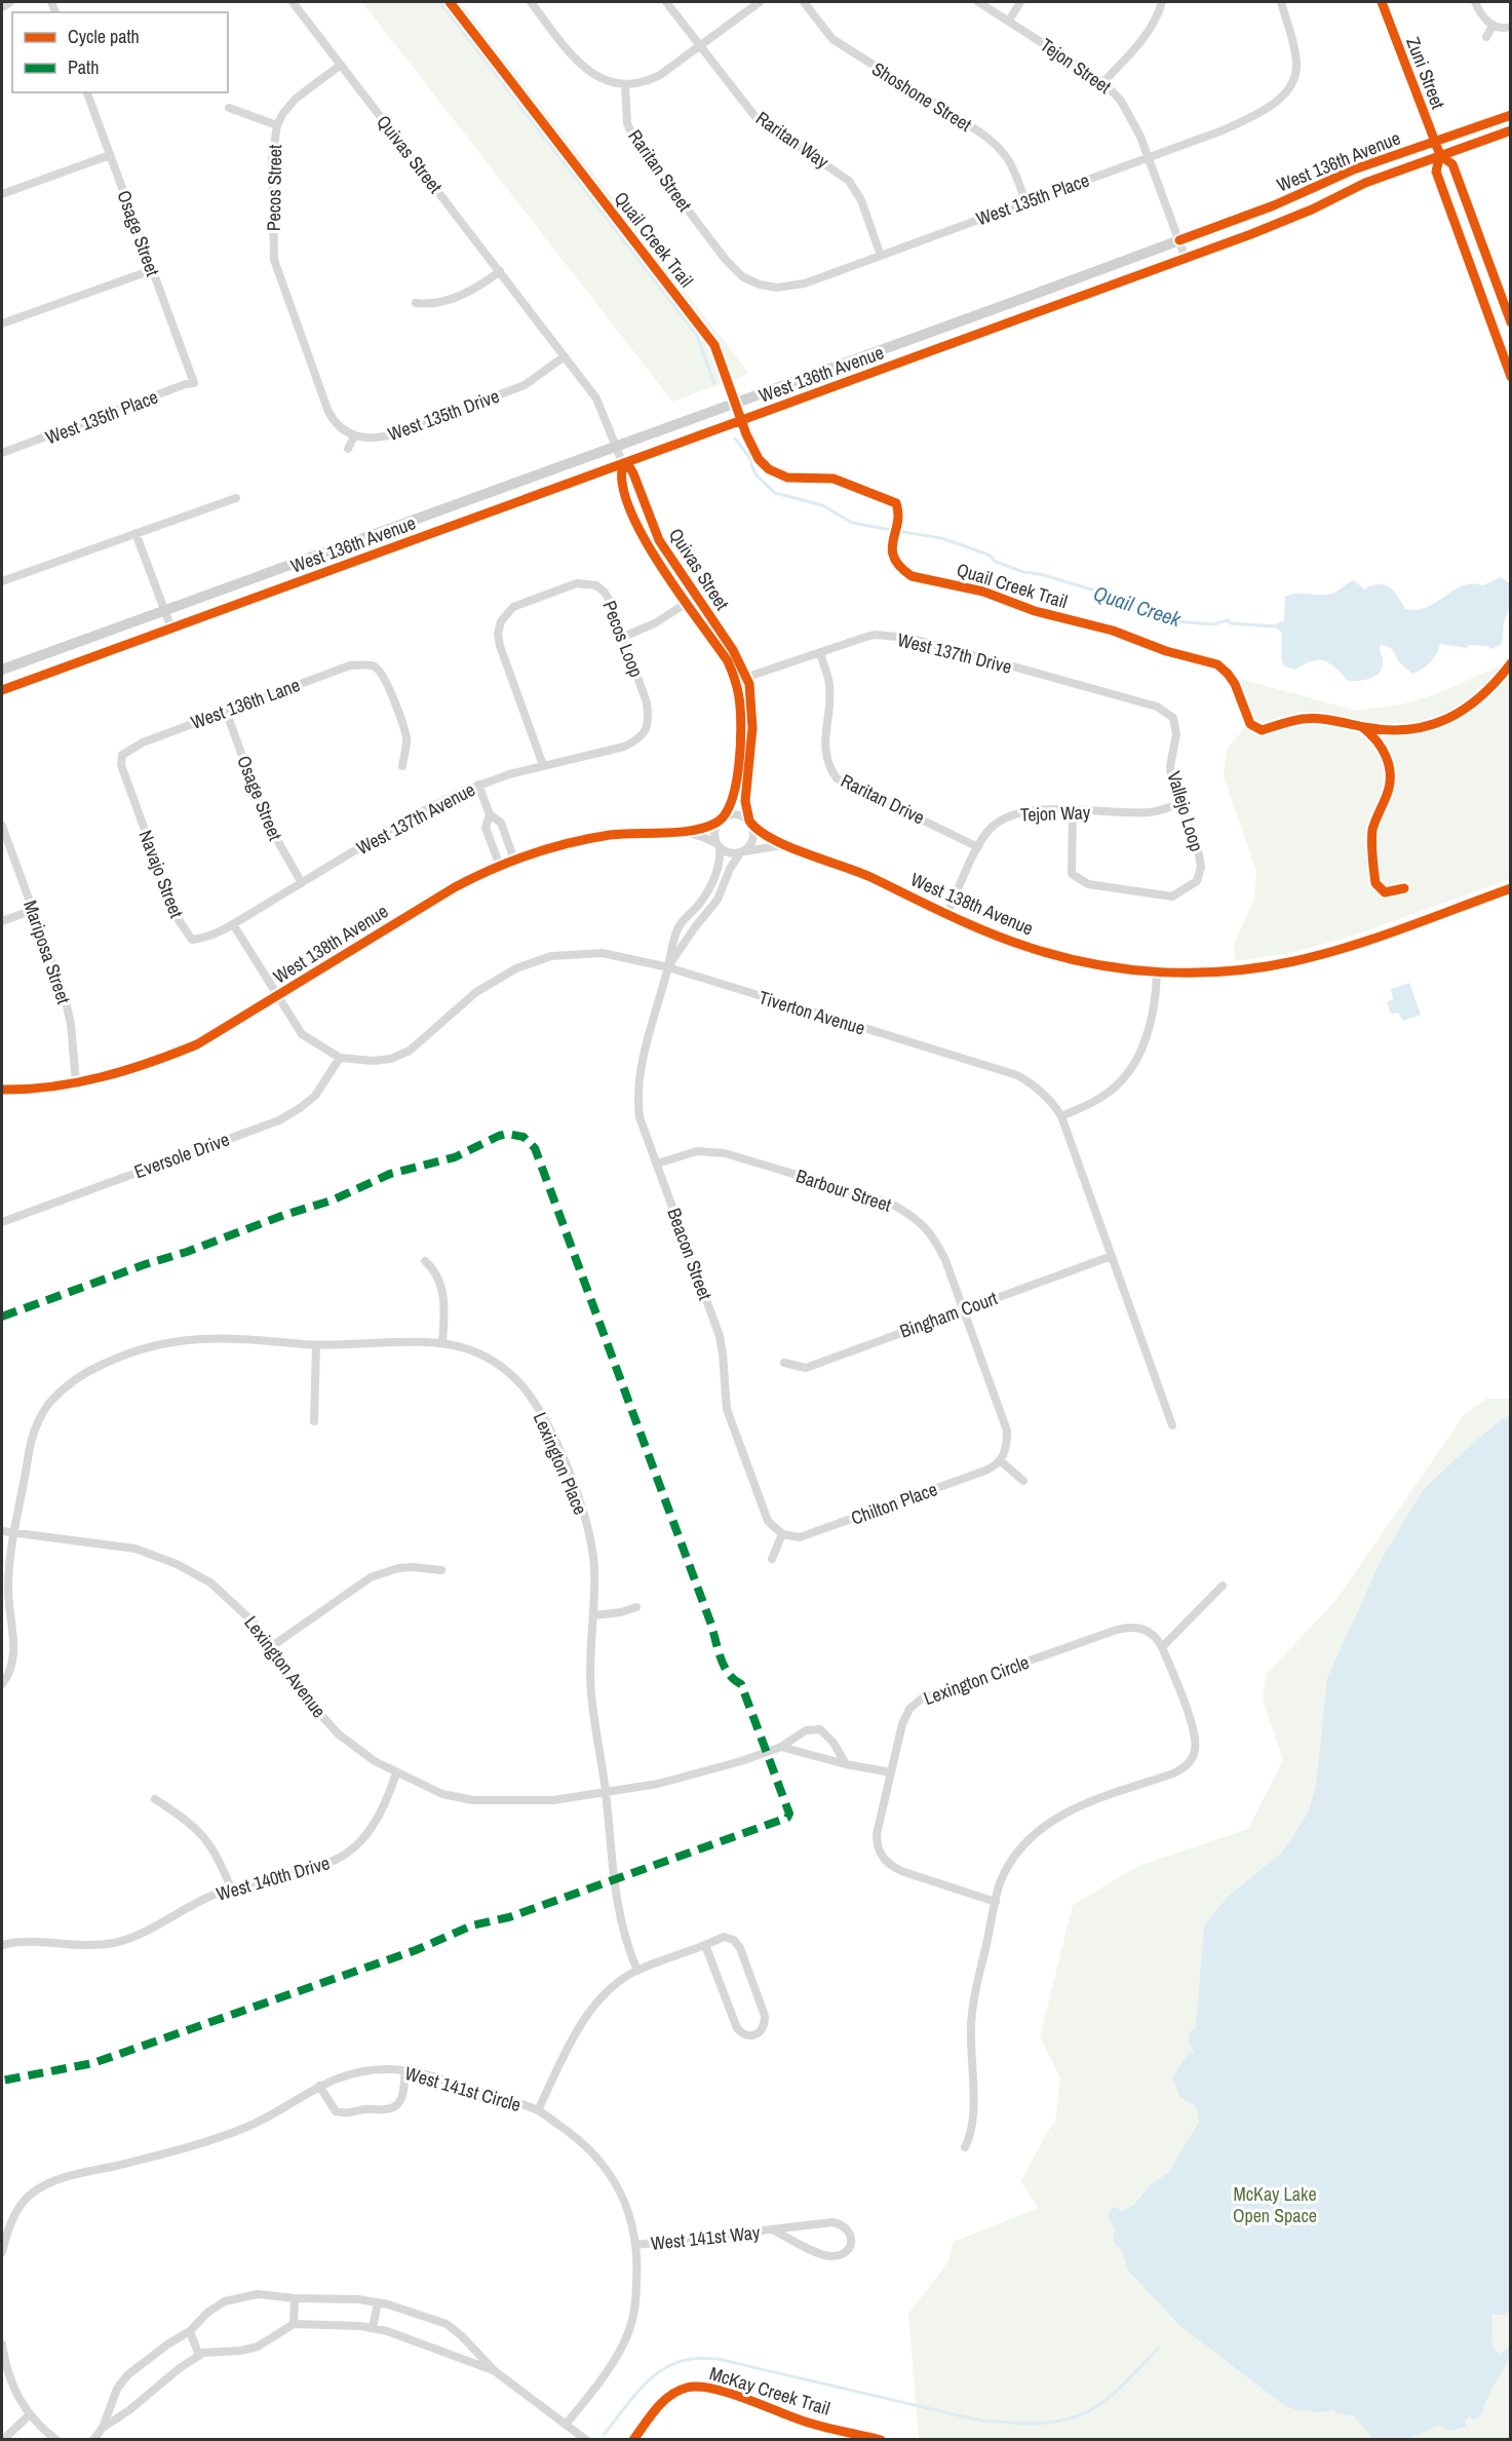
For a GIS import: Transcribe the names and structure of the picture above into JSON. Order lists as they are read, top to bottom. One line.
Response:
{"streets":{"main road":["Zuni Street","West 136th Avenue"],"street":["Tejon Street","Shoshone Street","Raritan Way","Quivas Street","Raritan Street","Pecos Street","West 135th Place","Osage Street","West 135th Drive","Pecos Loop","West 137th Drive","West 136th Lane","Raritan Drive","Vallejo Loop","Tejon Way","West 137th Avenue","Navajo Street","West 138th Avenue","Mariposa Street","Tiverton Avenue","Eversole Drive","Barbour Street","Beacon Street","Bingham Court","Lexington Place","Chilton Place","Lexington Avenue","Lexington Circle","West 140th Drive","West 141st Circle","West 141st Way"],"cycle path":["Quail Creek Trail","McKay Creek Trail"]},"crossings":[["Tejon Street","West 136th Avenue"],["Tejon Street","West 135th Place"],["Zuni Street","West 136th Avenue"],["Shoshone Street","West 135th Place"],["Raritan Way","West 135th Place"],["Quivas Street","West 136th Avenue"],["Quivas Street","Pecos Street"],["Quivas Street","West 135th Drive"],["Quivas Street","West 137th Drive"],["Quivas Street","West 138th Avenue"],["Quivas Street","Beacon Street"],["Raritan Street","West 135th Place"],["Pecos Street","West 135th Drive"],["West 135th Place","Osage Street"],["Osage Street","West 136th Lane"],["Osage Street","West 137th Avenue"],["Pecos Loop","West 137th Avenue"],["West 137th Drive","Raritan Drive"],["West 137th Drive","Vallejo Loop"],["West 136th Lane","Navajo Street"],["Raritan Drive","Tejon Way"],["Vallejo Loop","Tejon Way"],["Tejon Way","West 138th Avenue"],["West 137th Avenue","Navajo Street"],["West 138th Avenue","Mariposa Street"],["West 138th Avenue","Tiverton Avenue"],["West 138th Avenue","Beacon Street"],["Tiverton Avenue","Eversole Drive"],["Tiverton Avenue","Beacon Street"],["Tiverton Avenue","Bingham Court"],["Barbour Street","Beacon Street"],["Barbour Street","Bingham Court"],["Barbour Street","Chilton Place"],["Beacon Street","Chilton Place"],["Lexington Place","Lexington Avenue"],["Lexington Avenue","West 140th Drive"],["West 141st Circle","West 141st Way"]],"water":["Quail Creek"],"parks":["McKay Lake Open Space"],"legend":["Cycle path","Path"]}
